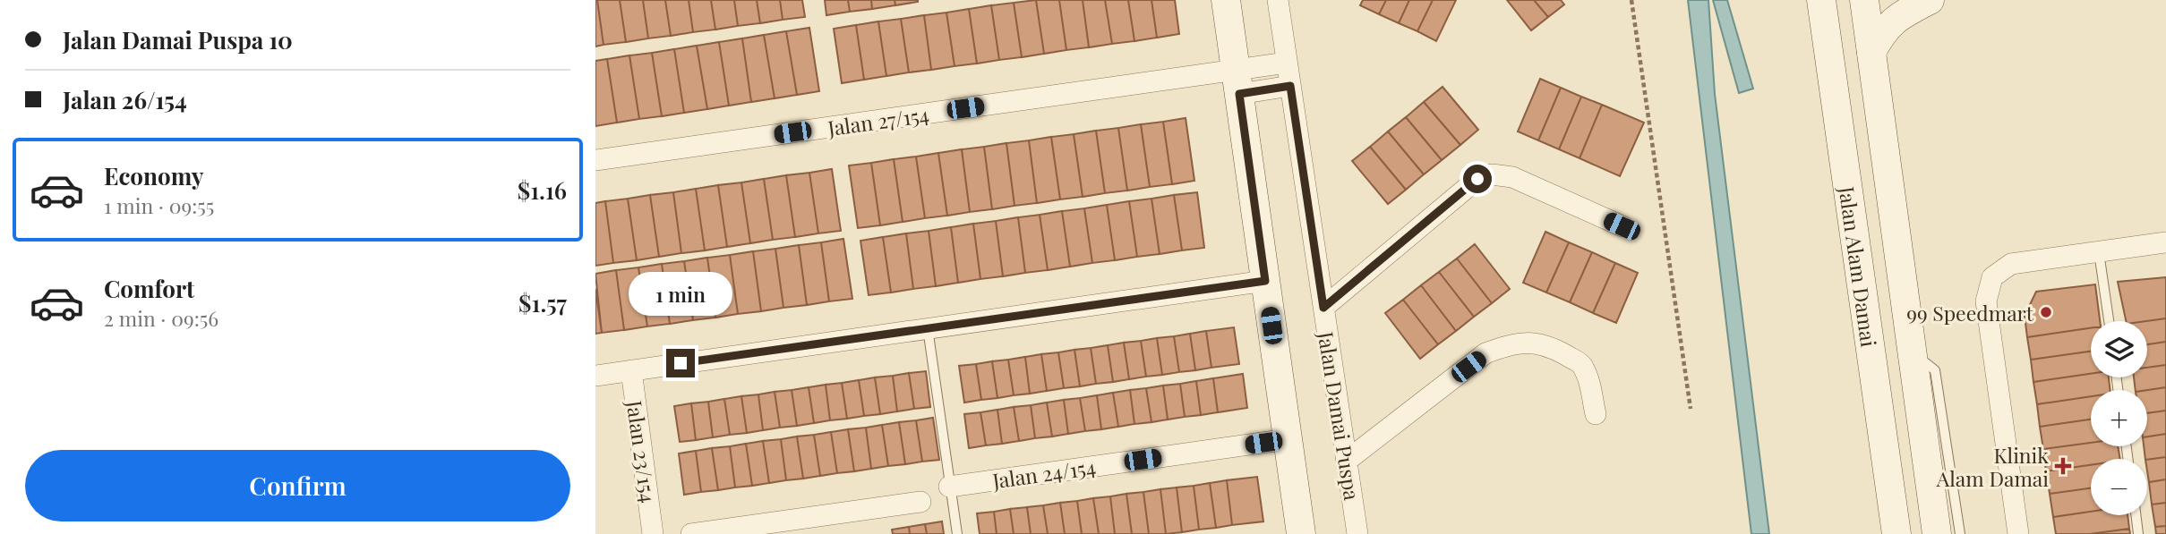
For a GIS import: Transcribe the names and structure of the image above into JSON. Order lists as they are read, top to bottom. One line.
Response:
{"streets":{"main road":["Jalan Alam Damai"],"street":["Jalan 27/154","Jalan Damai Puspa","Jalan 23/154","Jalan 24/154"]},"places":{"other":["99 Speedmart"],"health":["Klinik Alam Damai"]},"page":{"banner":["Jalan Damai Puspa 10","Jalan 26/154"],"list":[{"name":"Economy","note":"1 min · 09:55","value":"$1.16"},{"name":"Comfort","note":"2 min · 09:56","value":"$1.57"}],"bubble":"1 min","map_buttons":["+","−"],"buttons":"Confirm"}}
